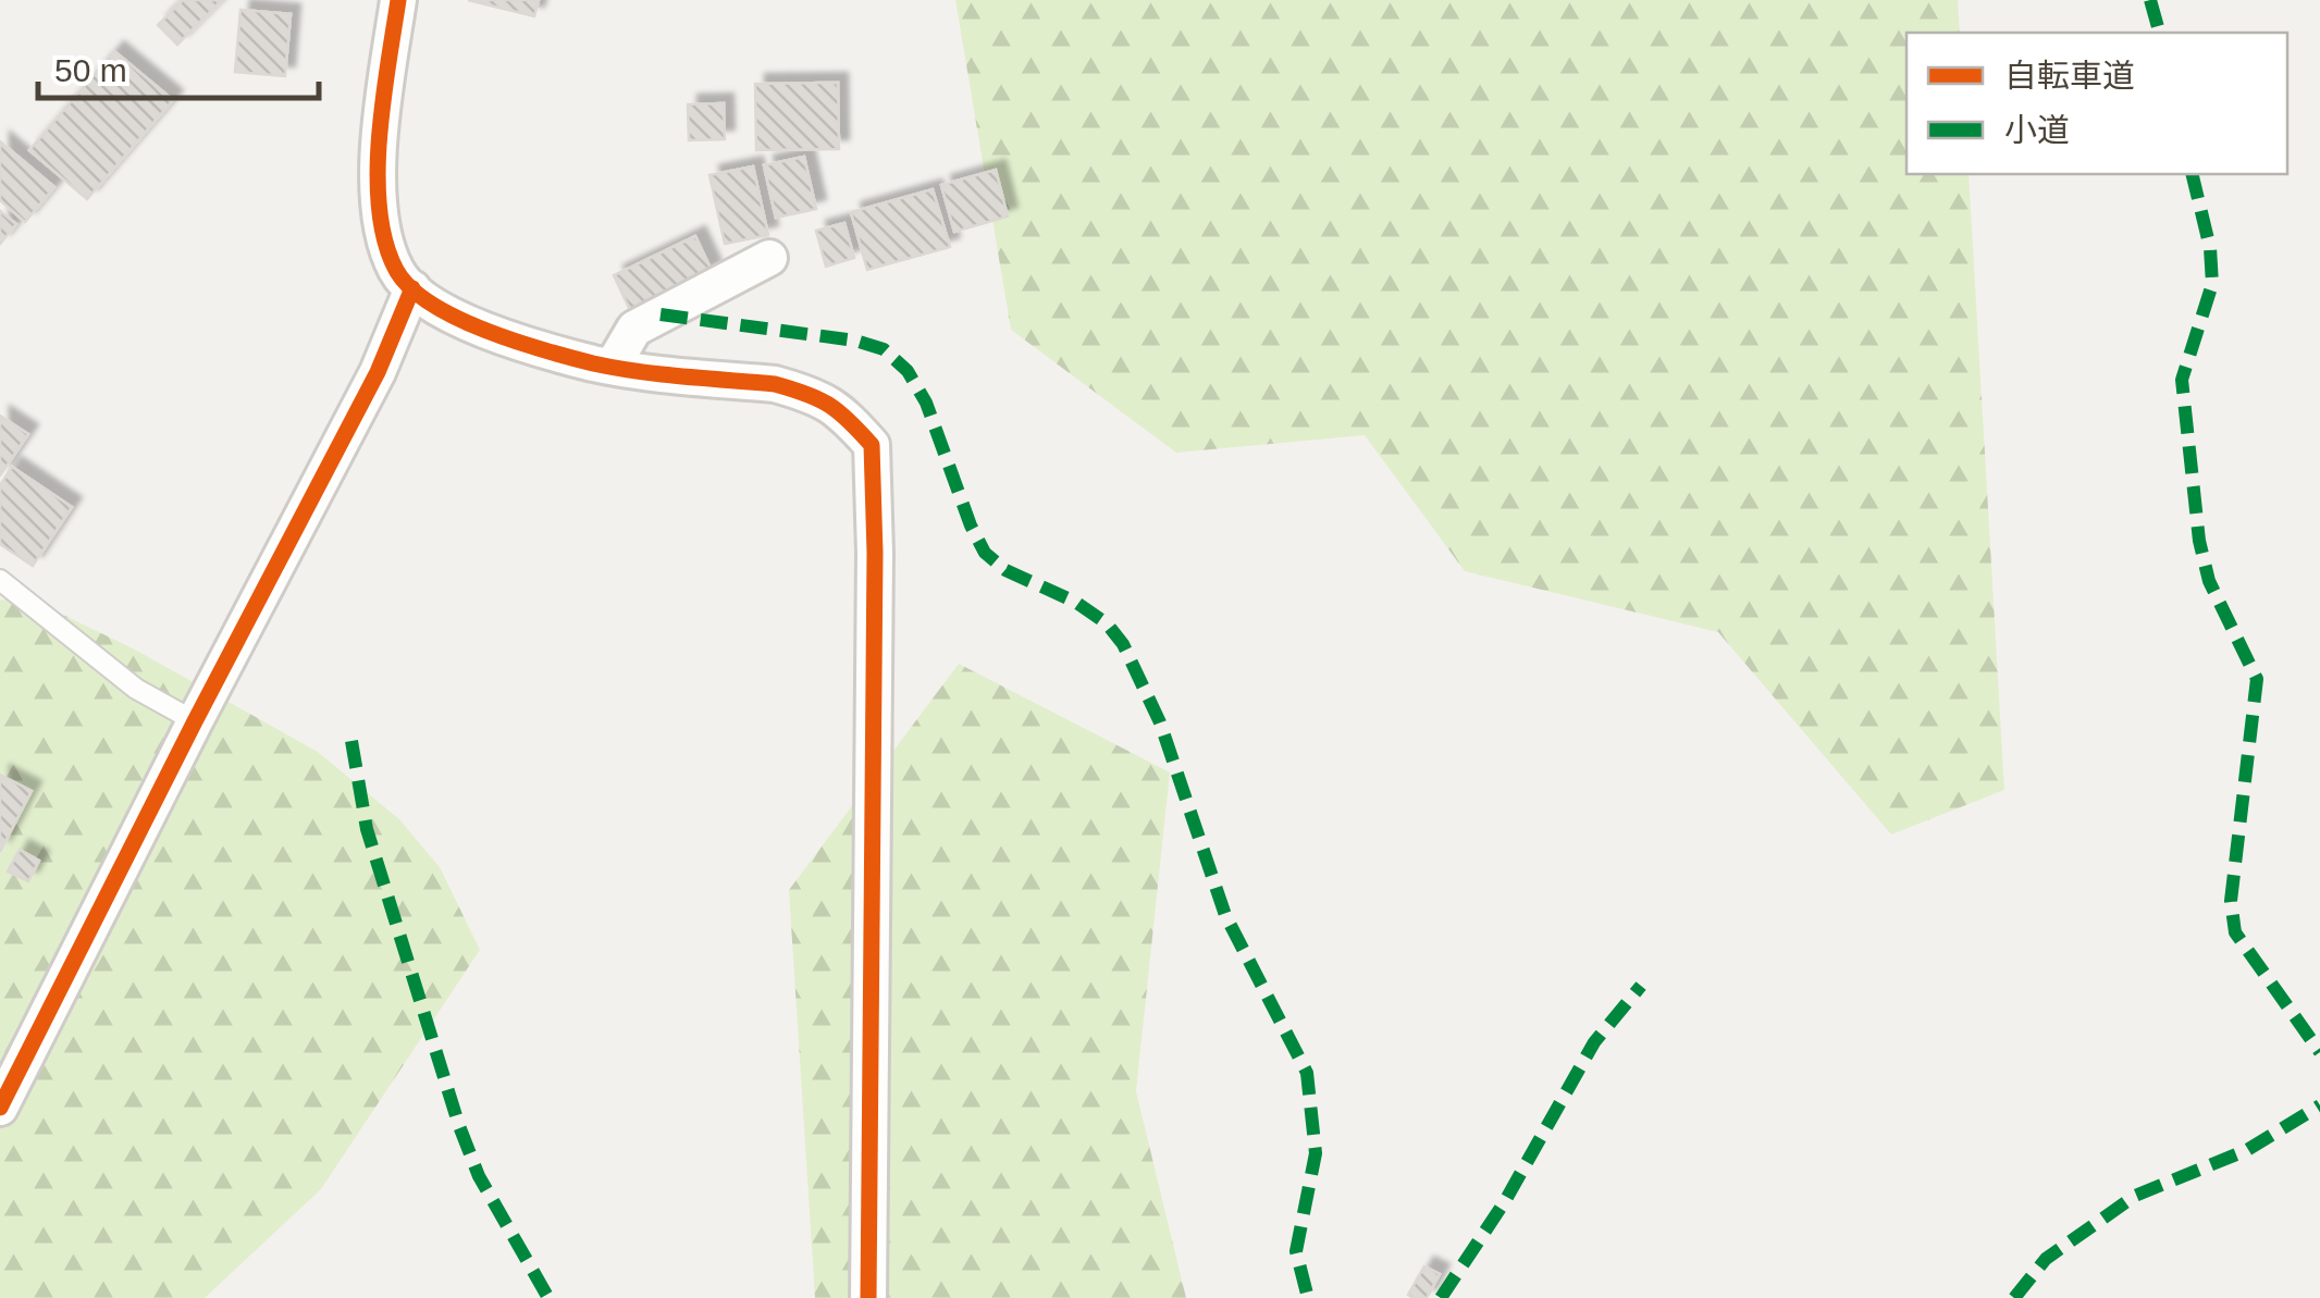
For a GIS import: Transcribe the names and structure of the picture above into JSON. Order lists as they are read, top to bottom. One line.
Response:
{"legend":["自転車道","小道"],"scale_bar":"50 m"}
